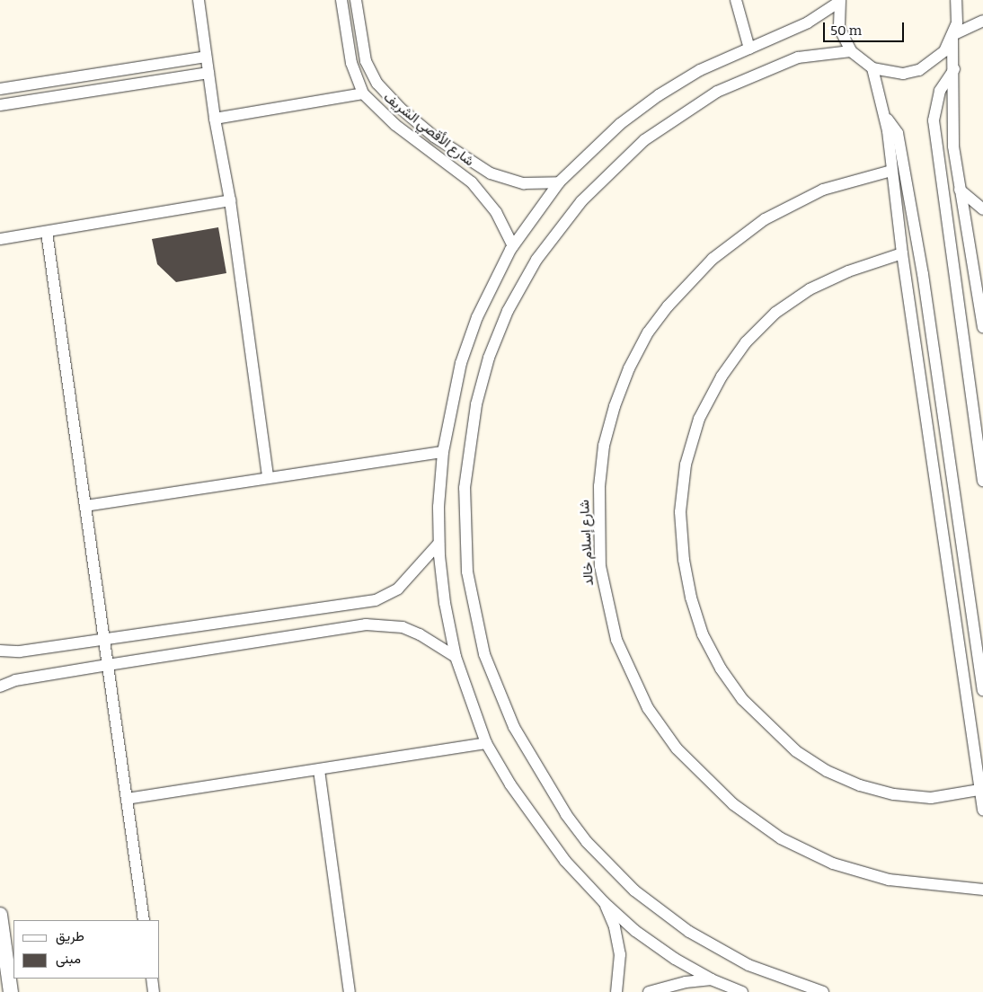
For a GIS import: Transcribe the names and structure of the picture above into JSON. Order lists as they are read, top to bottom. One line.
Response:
{"streets":{"street":["شارع الأقصي الشريف","شارع إسلام خالد"]},"legend":["طريق","مبنى"],"scale_bar":"50 m"}
